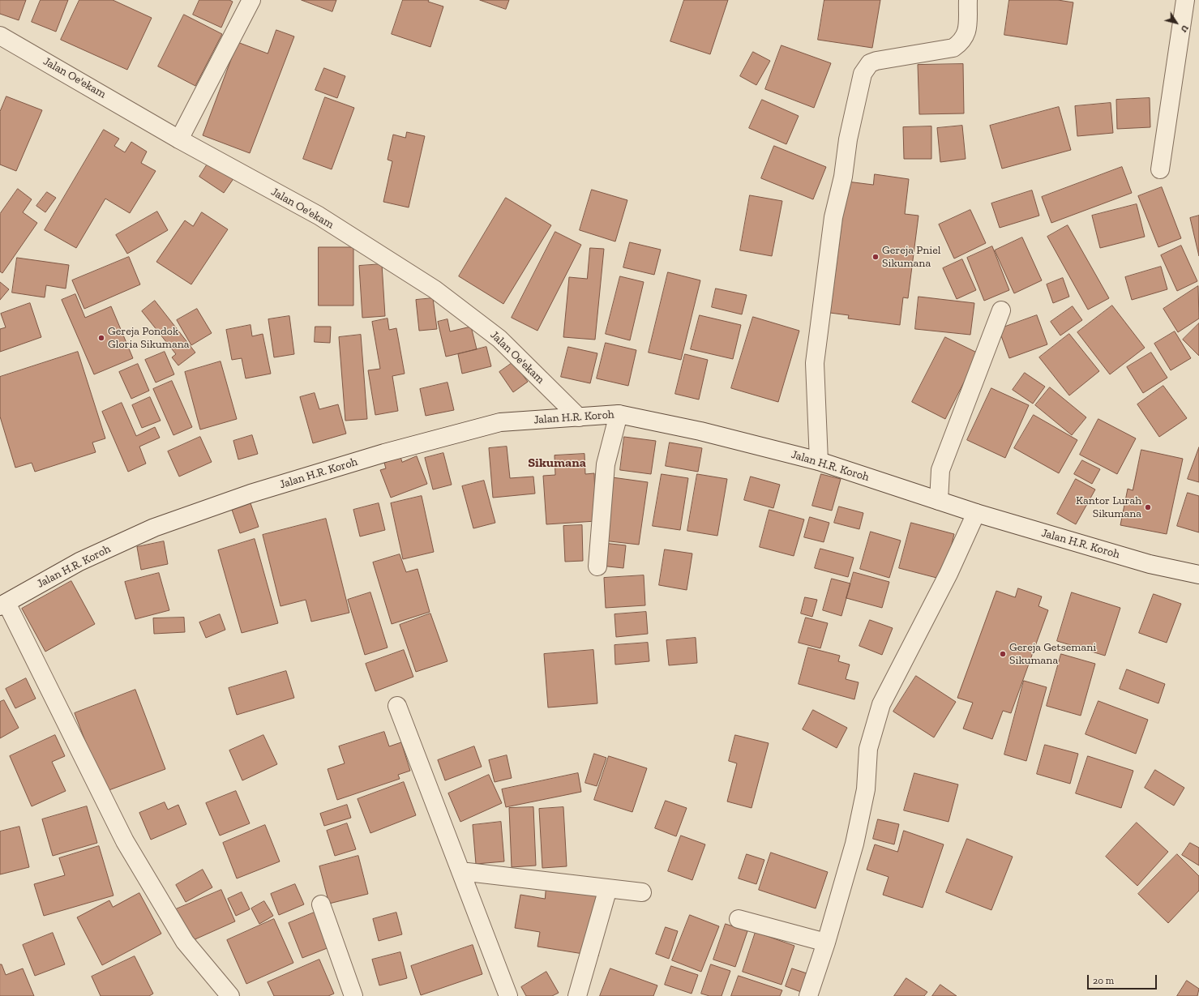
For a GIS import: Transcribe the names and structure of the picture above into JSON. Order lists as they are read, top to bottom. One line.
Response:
{"streets":{"street":["Jalan Oe'ekam","Jalan H.R. Koroh"]},"crossings":[["Jalan Oe'ekam","Jalan H.R. Koroh"]],"districts":["Sikumana"],"places":["Gereja Pniel Sikumana","Gereja Pondok Gloria Sikumana","Kantor Lurah Sikumana","Gereja Getsemani Sikumana"],"scale_bar":"20 m","north":"bottom right"}
